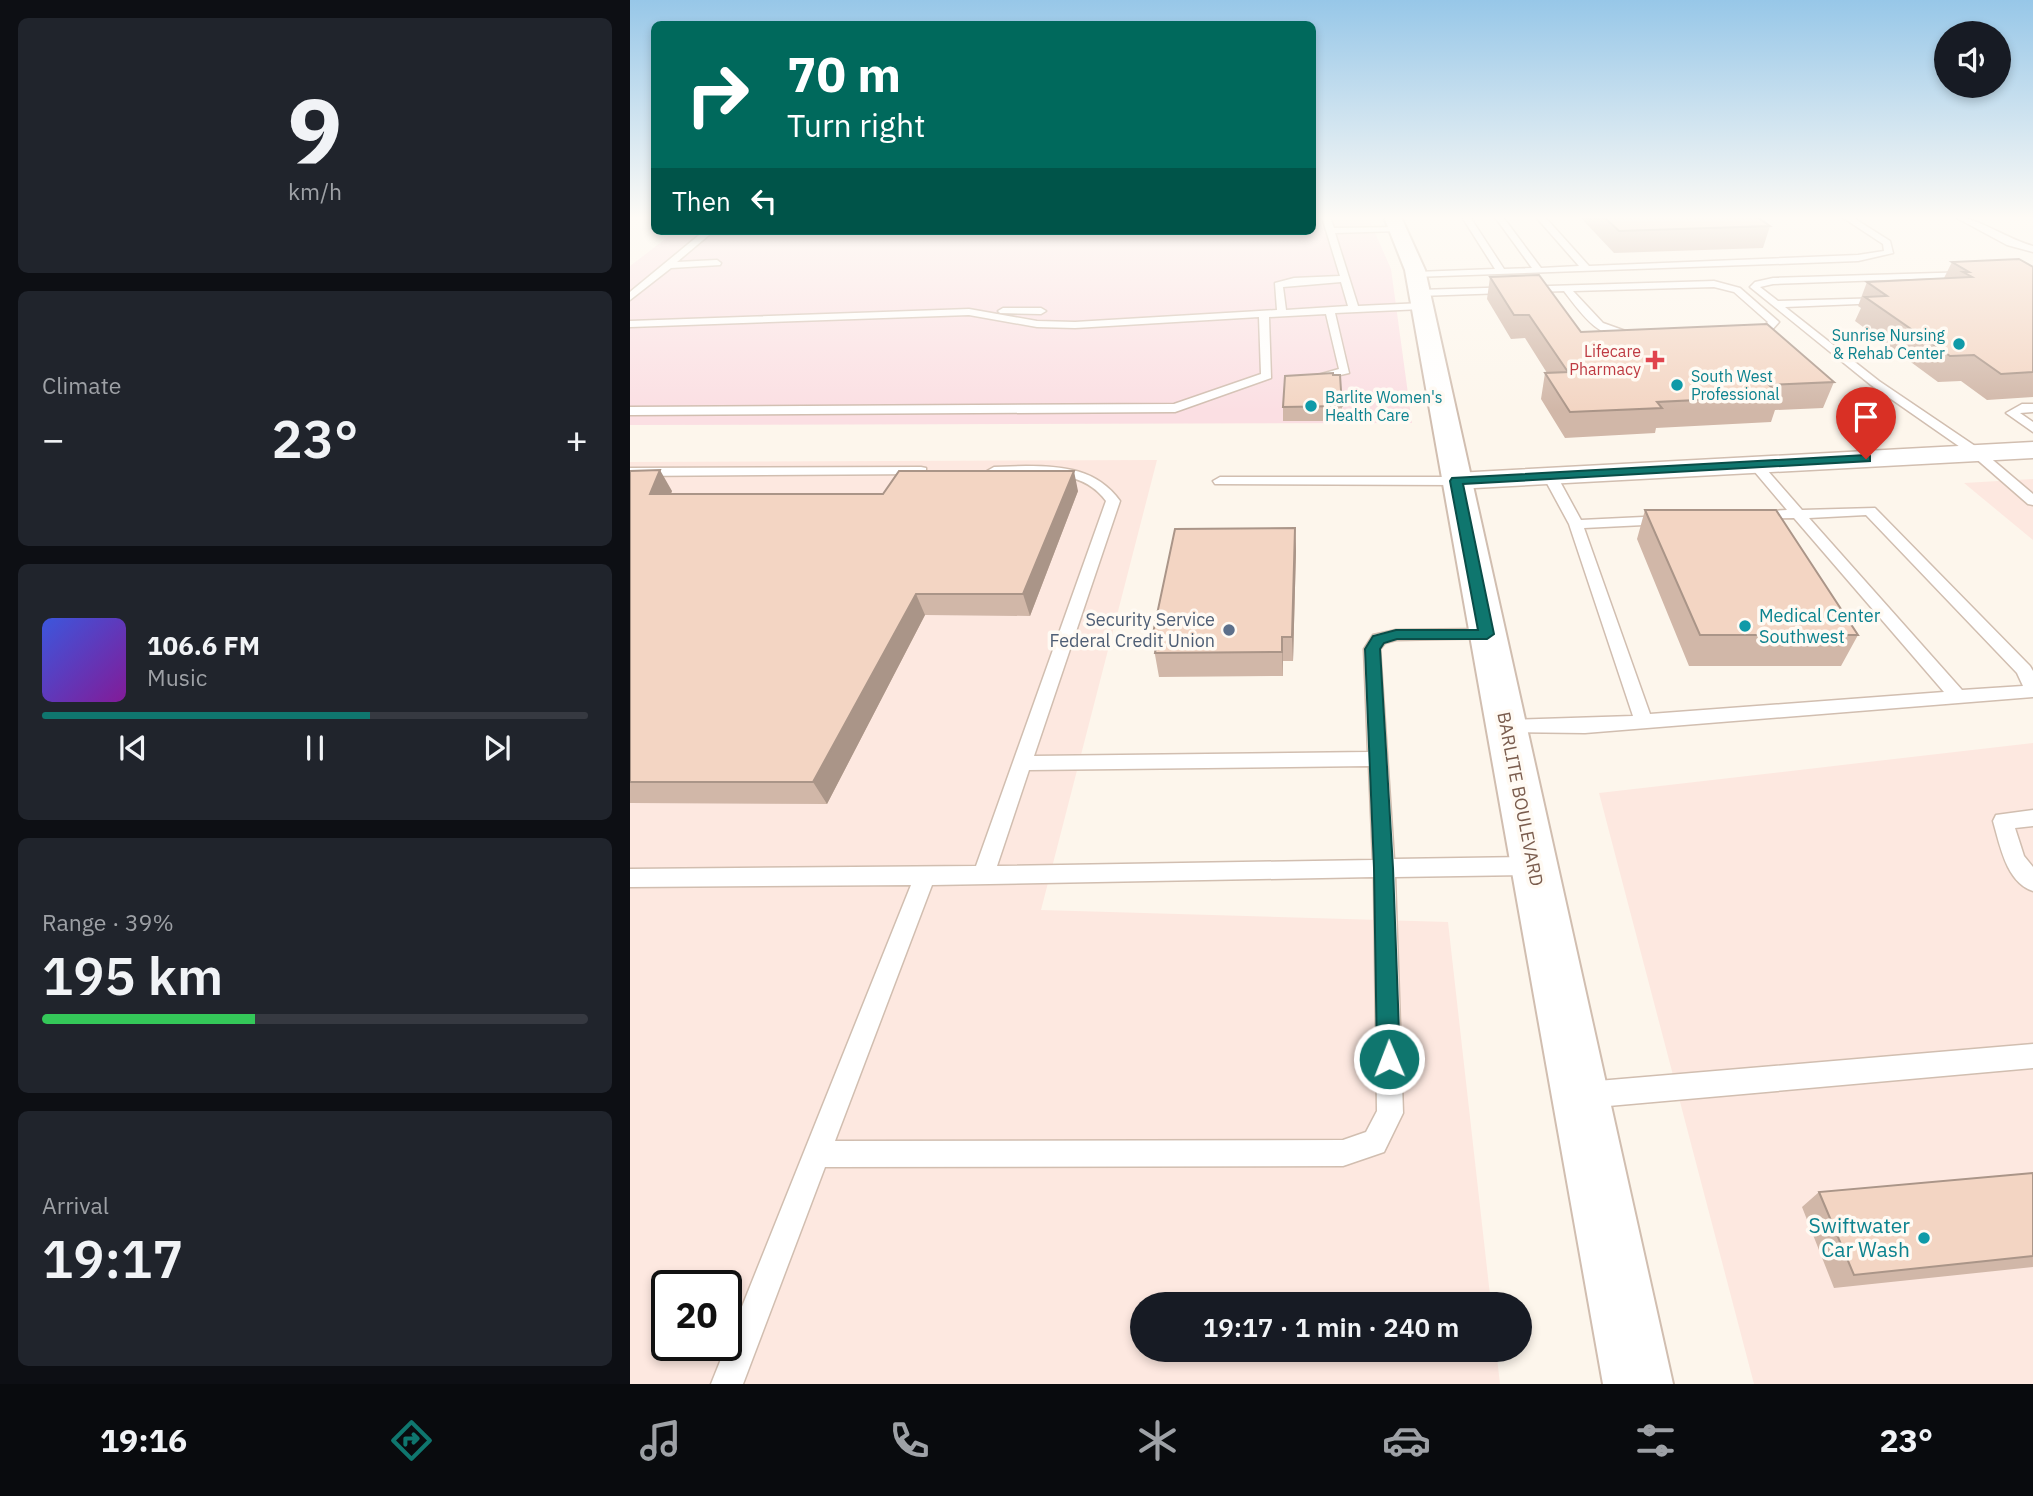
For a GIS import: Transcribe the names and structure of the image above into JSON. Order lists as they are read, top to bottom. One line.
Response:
{"streets":{"street":["BARLITE BOULEVARD"]},"places":{"other":["Sunrise Nursing & Rehab Center","South West Professional","Barlite Women's Health Care","Medical Center Southwest","Security Service Federal Credit Union","Swiftwater Car Wash"],"health":["Lifecare Pharmacy"]},"page":{"tile":[["9","km/h"],"Climate",["Range · 39%","195 km"],["Arrival","19:17"]],"turn":["70 m","Turn right"],"then":"Then","heat":["−","23°","+"],"song":["106.6 FM","Music"],"limit":"20","trip":"19:17 · 1 min · 240 m","tabs":["19:16","23°"]}}
